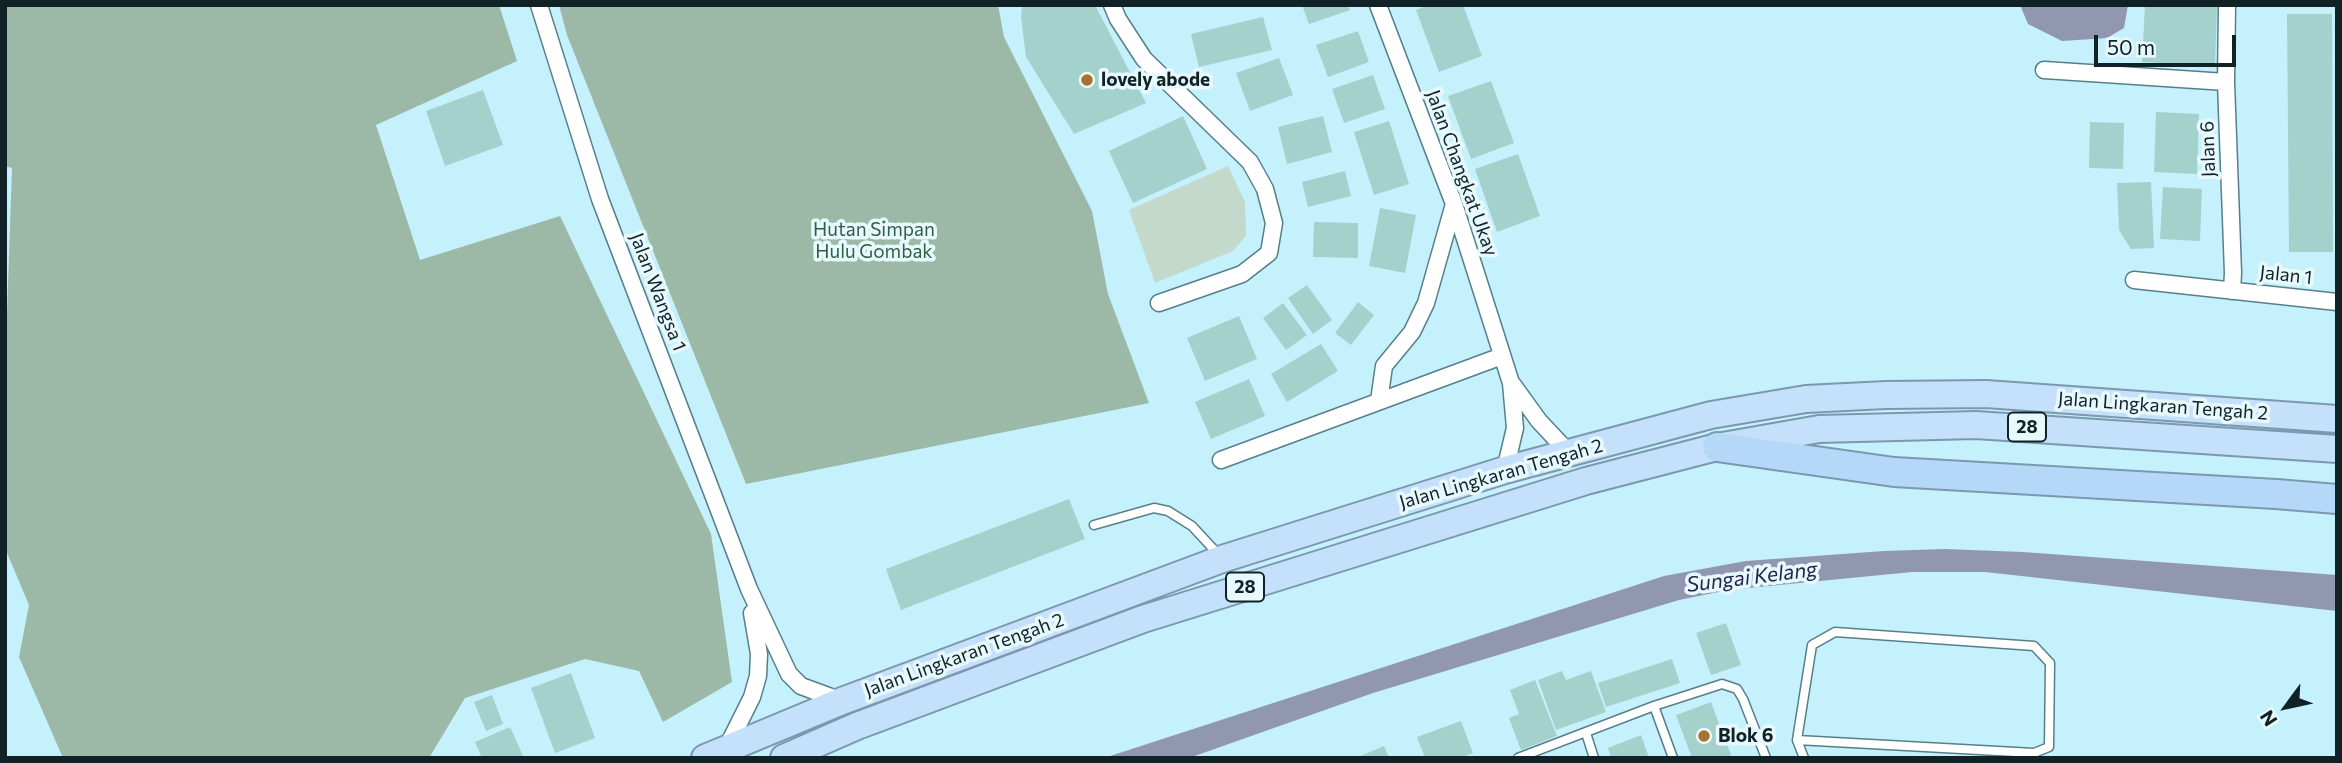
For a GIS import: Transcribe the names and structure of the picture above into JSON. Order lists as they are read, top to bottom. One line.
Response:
{"streets":{"highway":["Jalan Lingkaran Tengah 2","28"],"street":["Jalan 6","Jalan Changkat Ukay","Jalan 1","Jalan Wangsa 1"]},"crossings":[["Jalan 6","Jalan 1"],["Jalan Changkat Ukay","Jalan Lingkaran Tengah 2"],["Jalan Wangsa 1","Jalan Lingkaran Tengah 2"]],"water":["Sungai Kelang"],"parks":["Hutan Simpan Hulu Gombak"],"places":["lovely abode","Blok 6"],"scale_bar":"50 m","north":"bottom left"}
